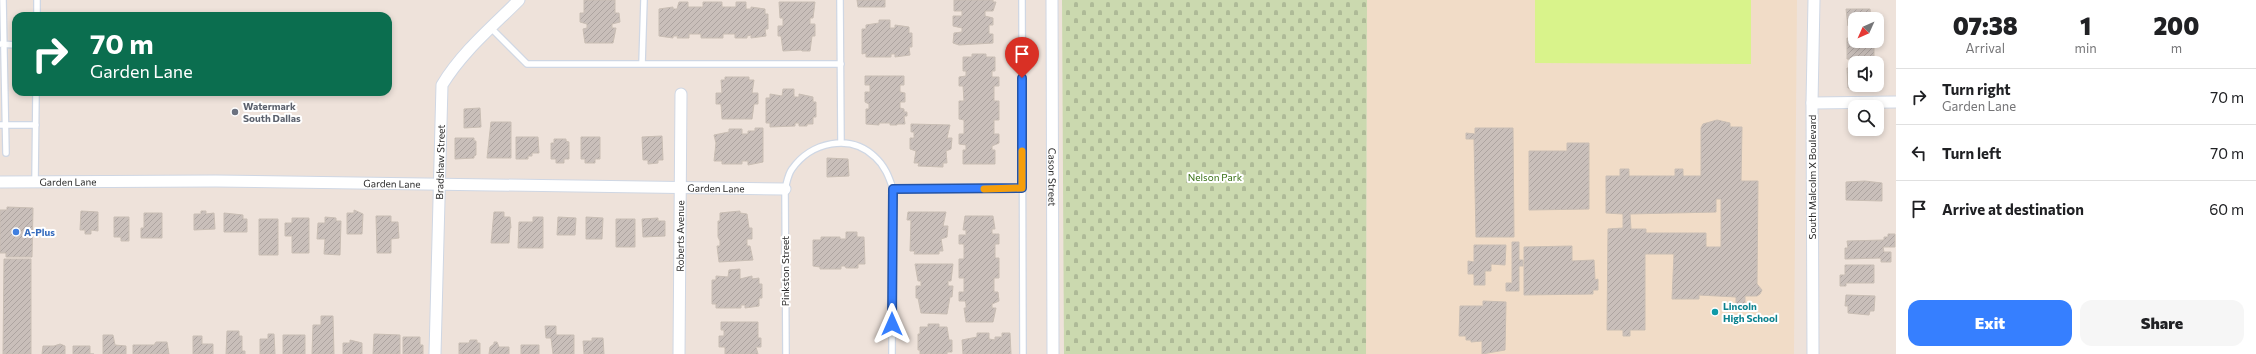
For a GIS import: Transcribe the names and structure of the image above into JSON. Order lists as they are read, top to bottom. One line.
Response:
{"streets":{"street":["Bradshaw Street","Cason Street","South Malcolm X Boulevard","Garden Lane","Roberts Avenue"],"lane":["Pinkston Street"]},"crossings":[["Bradshaw Street","Garden Lane"],["Garden Lane","Roberts Avenue"],["Garden Lane","Pinkston Street"]],"parks":["Nelson Park"],"places":["Watermark South Dallas","A-Plus","Lincoln High School"],"north":"bottom left","page":{"eta":["07:38","Arrival","1","min","200","m"],"turn":["70 m","Garden Lane"],"list":[{"name":"Turn right","note":"Garden Lane","value":"70 m"},{"name":"Turn left","value":"70 m"},{"name":"Arrive at destination","value":"60 m"}],"buttons":["Exit","Share"]}}
